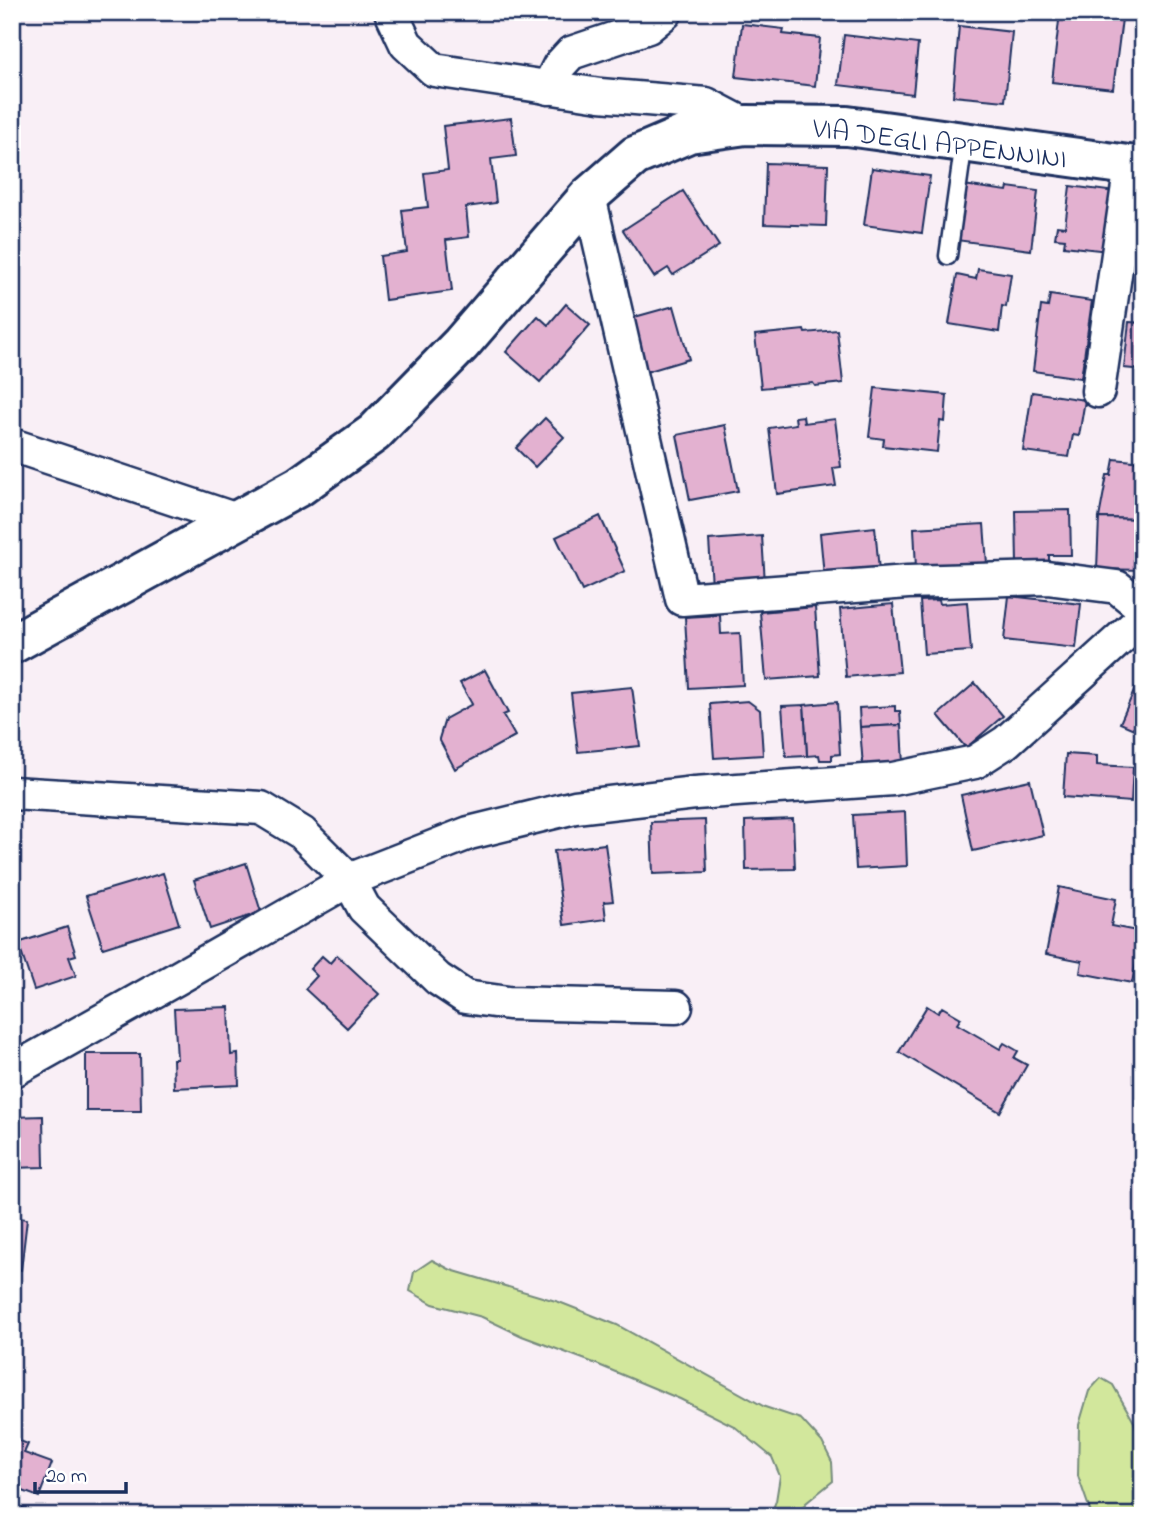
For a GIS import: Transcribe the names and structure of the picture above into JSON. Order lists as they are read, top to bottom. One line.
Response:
{"streets":{"street":["VIA DEGLI APPENNINI"]},"scale_bar":"20 m"}
